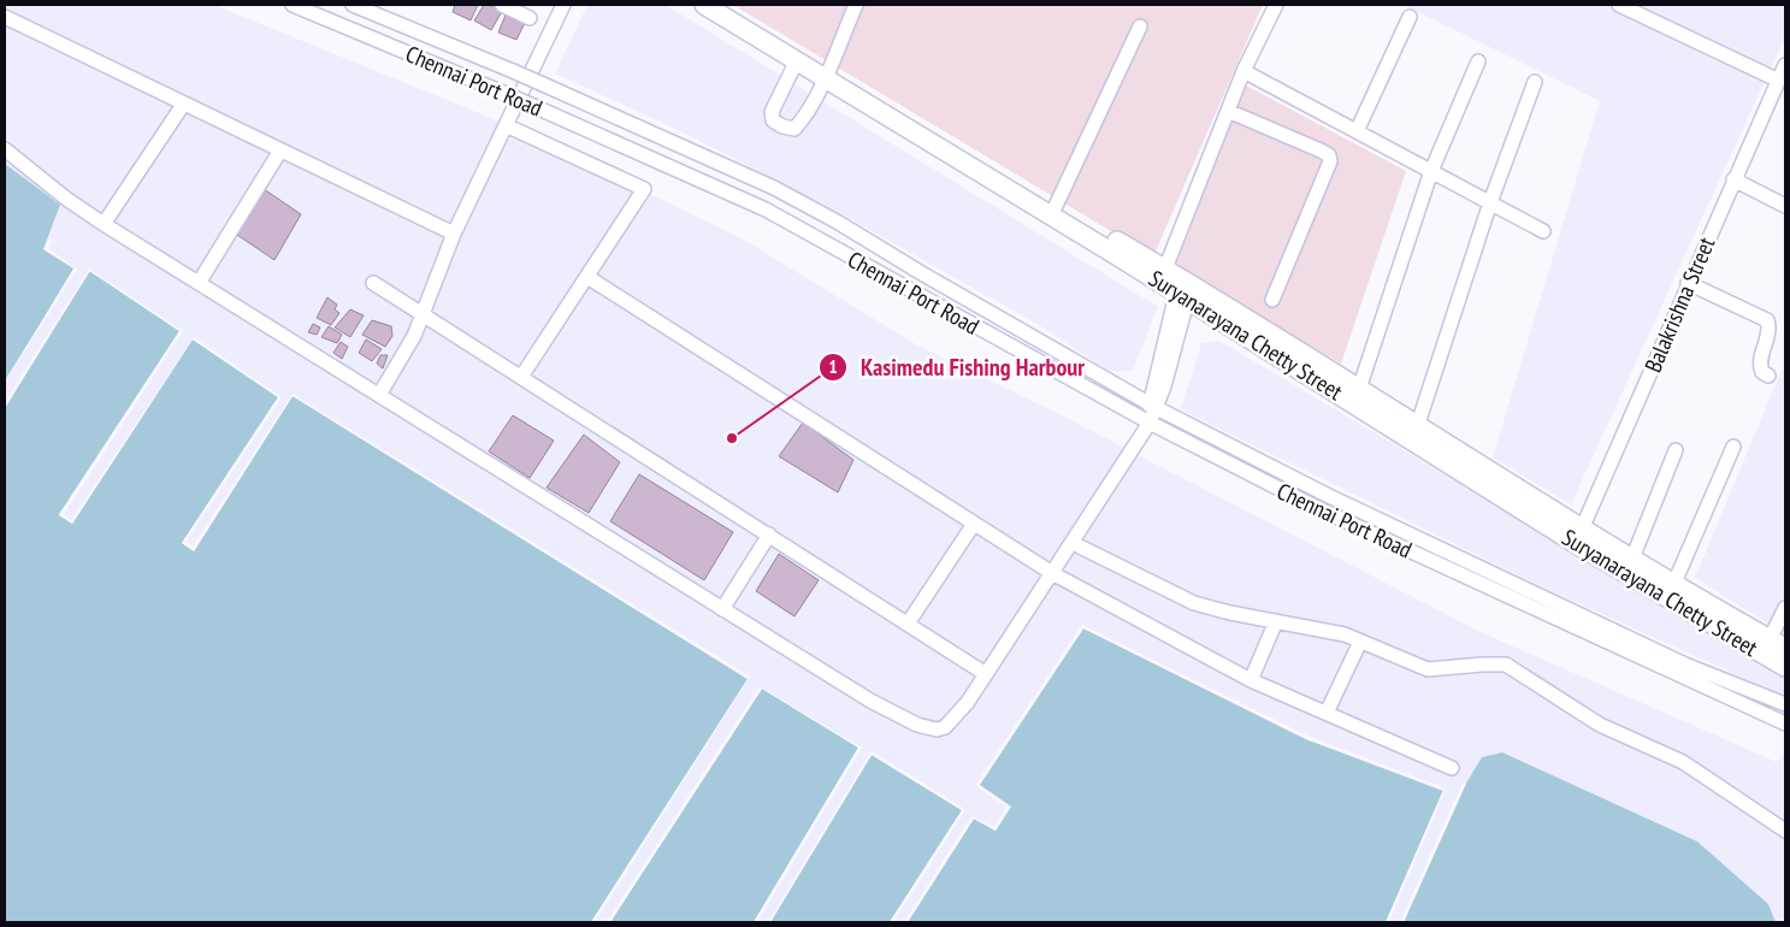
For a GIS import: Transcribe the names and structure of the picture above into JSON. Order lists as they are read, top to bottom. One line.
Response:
{"streets":{"main road":["Suryanarayana Chetty Street"],"street":["Chennai Port Road","Balakrishna Street"]},"crossings":[["Balakrishna Street","Suryanarayana Chetty Street"]],"places":["Kasimedu Fishing Harbour"]}
